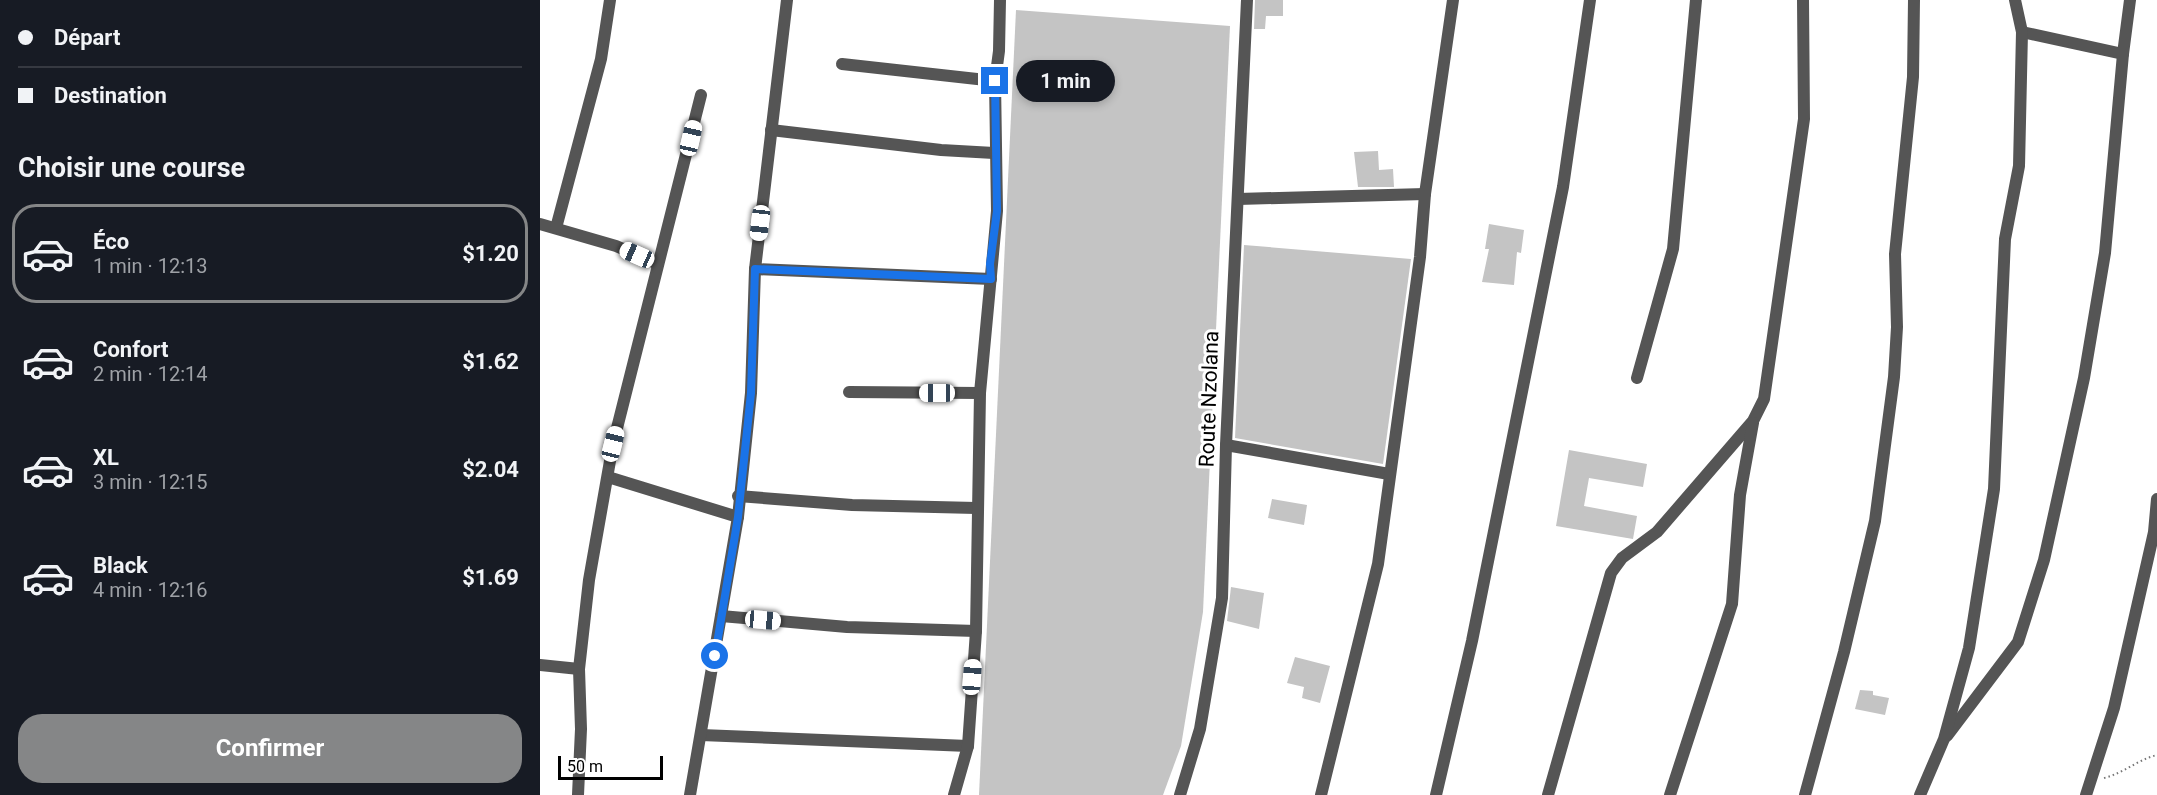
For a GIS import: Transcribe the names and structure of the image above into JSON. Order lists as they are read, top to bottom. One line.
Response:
{"streets":{"street":["Route Nzolana"]},"scale_bar":"50 m","page":{"banner":["Départ","Destination"],"bubble":"1 min","heading":"Choisir une course","list":[{"name":"Éco","note":"1 min · 12:13","value":"$1.20"},{"name":"Confort","note":"2 min · 12:14","value":"$1.62"},{"name":"XL","note":"3 min · 12:15","value":"$2.04"},{"name":"Black","note":"4 min · 12:16","value":"$1.69"}],"buttons":"Confirmer","scale":"50 m"}}
